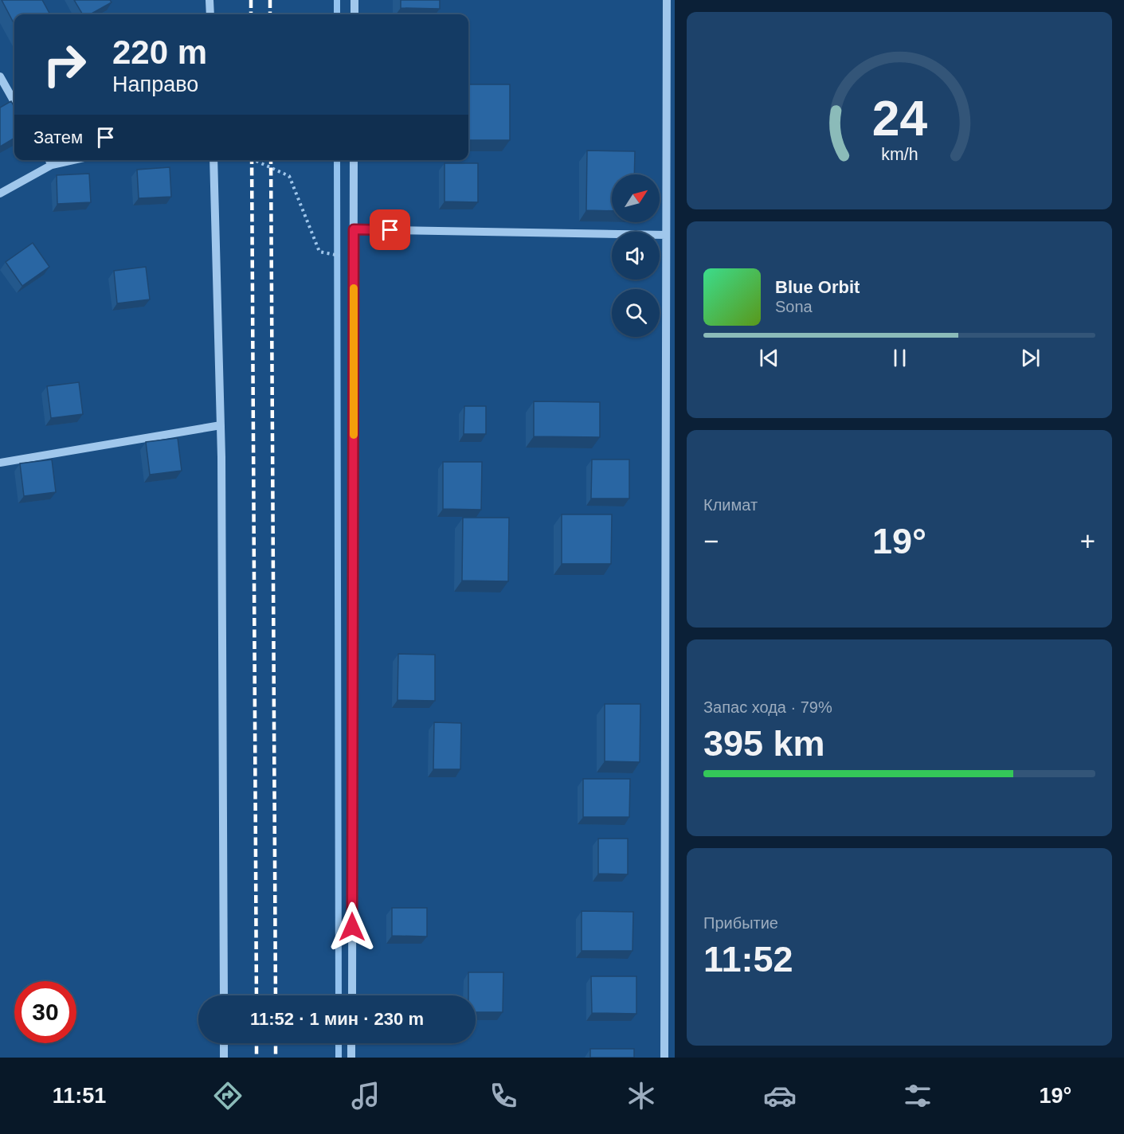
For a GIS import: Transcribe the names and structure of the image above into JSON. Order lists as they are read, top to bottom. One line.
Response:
{"north":"top right","page":{"turn":["220 m","Направо"],"then":"Затем","song":["Blue Orbit","Sona"],"tile":["Климат",["Запас хода · 79%","395 km"],["Прибытие","11:52"]],"heat":["−","19°","+"],"limit":"30","trip":"11:52 · 1 мин · 230 m","tabs":["11:51","19°"],"gauge":["24","km/h"]}}
